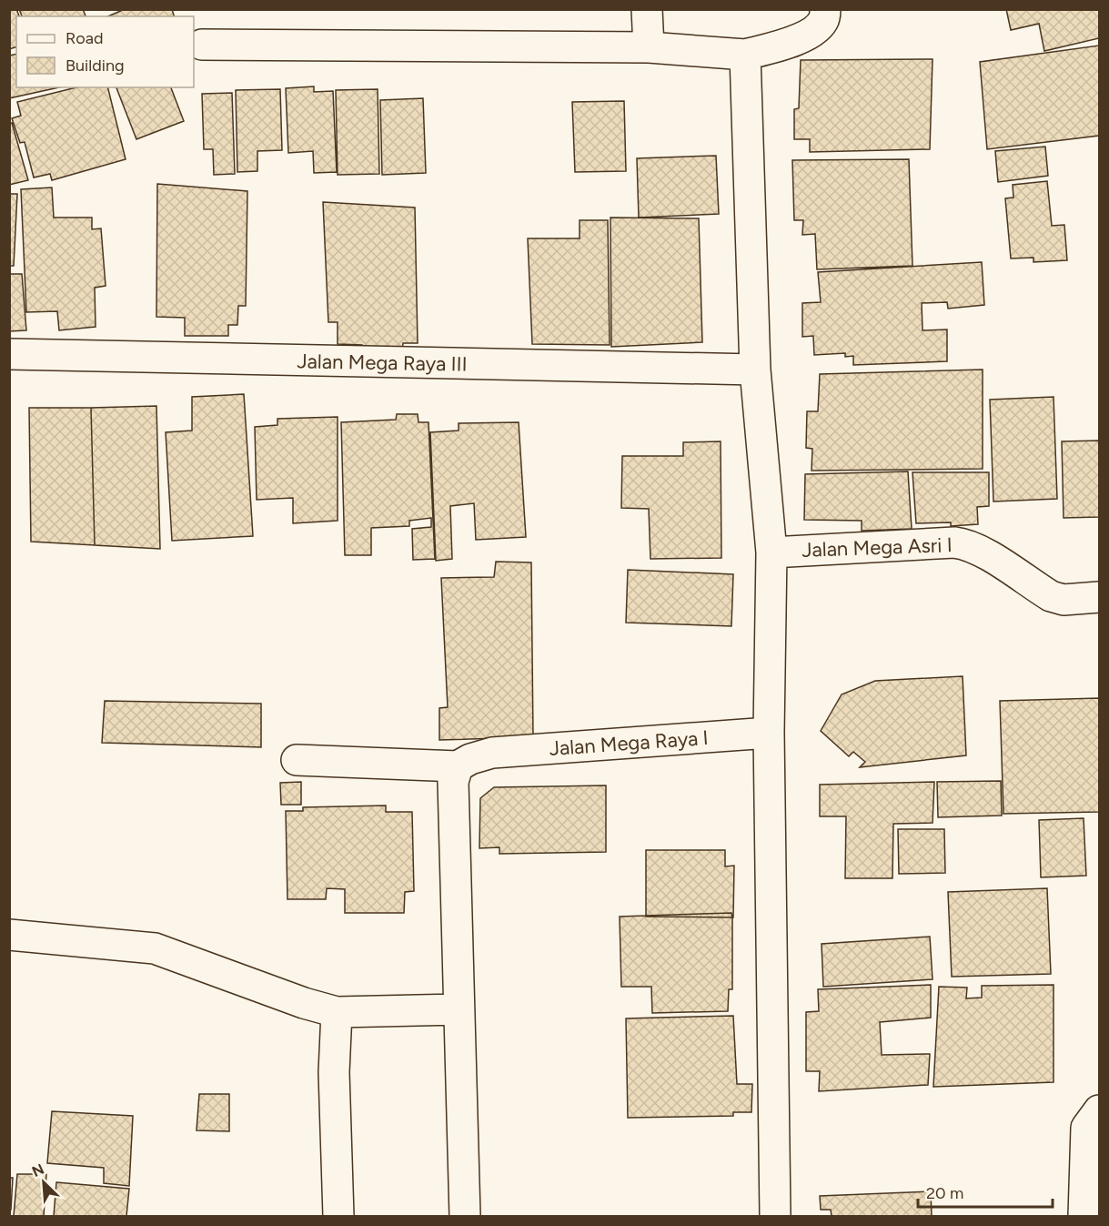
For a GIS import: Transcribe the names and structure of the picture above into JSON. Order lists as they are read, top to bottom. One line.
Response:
{"streets":{"street":["Jalan Mega Raya III","Jalan Mega Asri I","Jalan Mega Raya I"]},"legend":["Road","Building"],"scale_bar":"20 m","north":"top left"}
